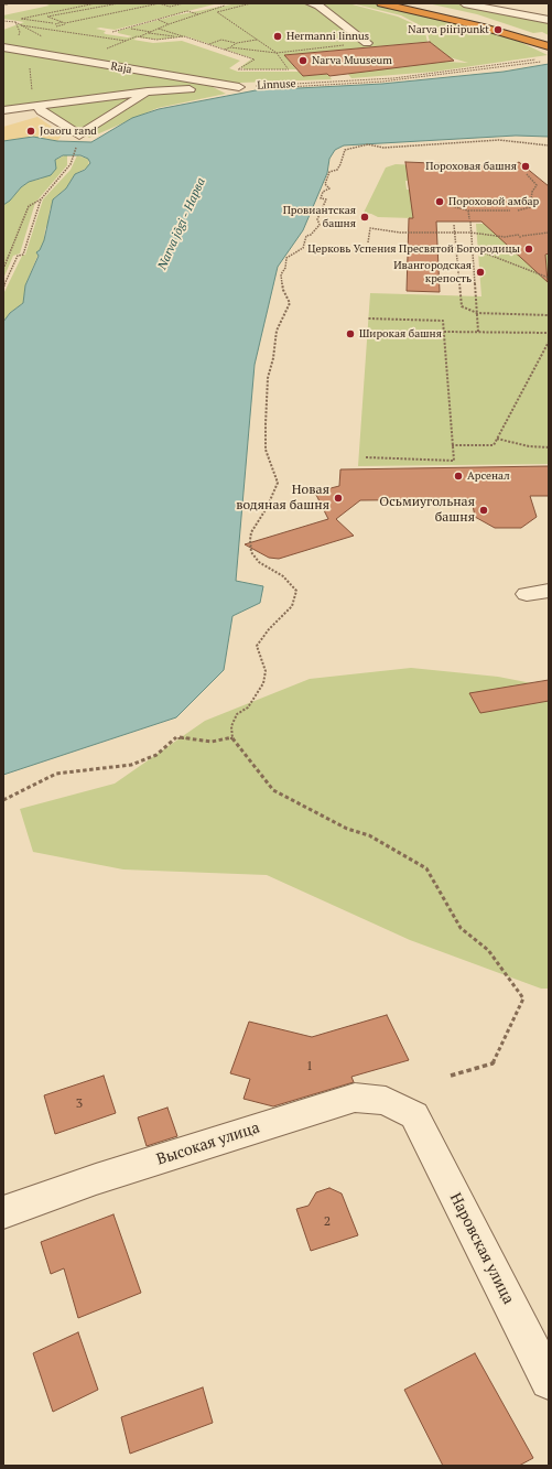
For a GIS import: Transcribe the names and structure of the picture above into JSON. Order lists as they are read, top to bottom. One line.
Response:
{"streets":{"street":["Raja","Linnuse","Высокая улица","Наровская улица"]},"crossings":[["Raja","Linnuse"],["Высокая улица","Наровская улица"]],"water":["Narva jõgi - Нарва"],"places":["Narva piiripunkt","Hermanni linnus","Narva Muuseum","Joaoru rand","Пороховая башня","Пороховой амбар","Провиантская башня","Церковь Успения Пресвятой Богородицы","Ивангородская крепость","Широкая башня","Арсенал","Новая водяная башня","Осьмиугольная башня"],"house_numbers":["1","3","2"]}
